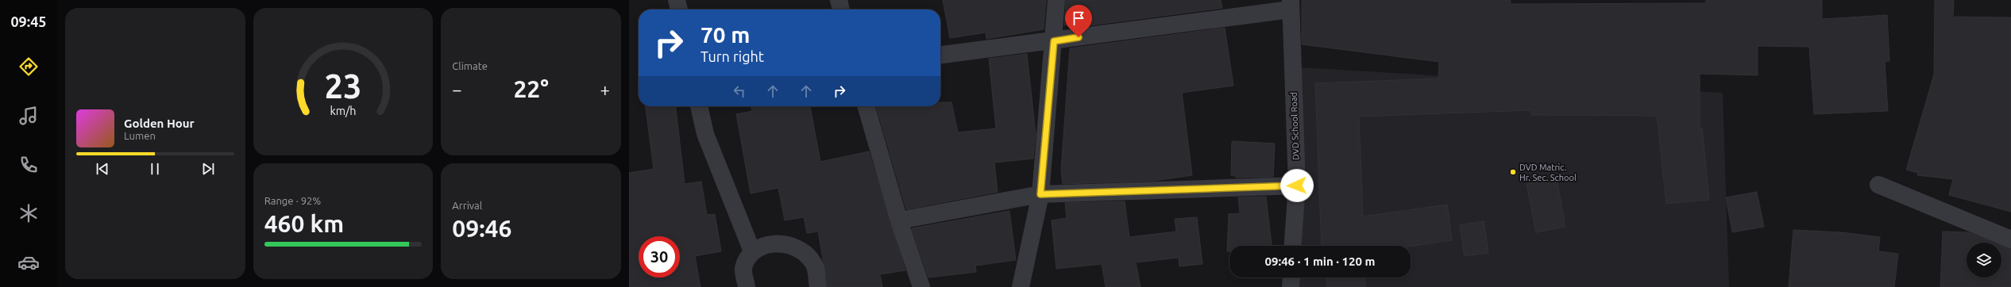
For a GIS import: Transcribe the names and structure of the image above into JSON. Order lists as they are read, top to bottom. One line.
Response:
{"streets":{"street":["DVD School Road"]},"places":["DVD Matric. Hr. Sec. School"],"page":{"tabs":"09:45","tile":["Climate",["Range · 92%","460 km"],["Arrival","09:46"]],"turn":["70 m","Turn right"],"heat":["−","22°","+"],"song":["Golden Hour","Lumen"],"limit":"30","trip":"09:46 · 1 min · 120 m","gauge":["23","km/h"]}}
